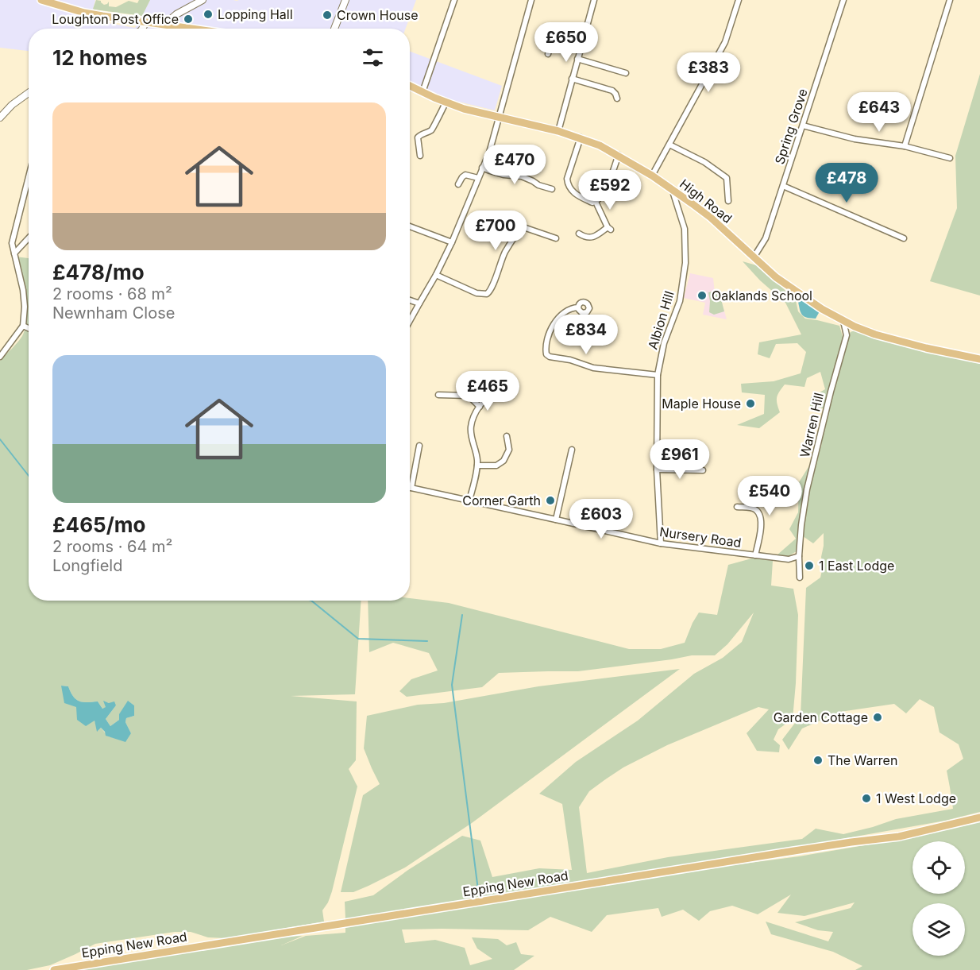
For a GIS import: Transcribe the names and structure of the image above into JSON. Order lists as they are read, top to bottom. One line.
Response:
{"streets":{"main road":["High Road","Epping New Road"],"street":["Spring Grove","Albion Hill","Warren Hill","Nursery Road"]},"crossings":[["Spring Grove","High Road"],["High Road","Albion Hill"],["High Road","Warren Hill"],["Albion Hill","Nursery Road"],["Warren Hill","Nursery Road"]],"places":["Lopping Hall","Crown House","Loughton Post Office","Oaklands School","Maple House","Corner Garth","1 East Lodge","Garden Cottage","The Warren","1 West Lodge"],"page":{"price":["£650","£383","£643","£470","£478","£592","£700","£834","£465","£961","£540","£603"],"heading":"12 homes","list":[{"name":"£478/mo","note":"2 rooms · 68 m² · Newnham Close"},{"name":"£465/mo","note":"2 rooms · 64 m² · Longfield"}]}}
